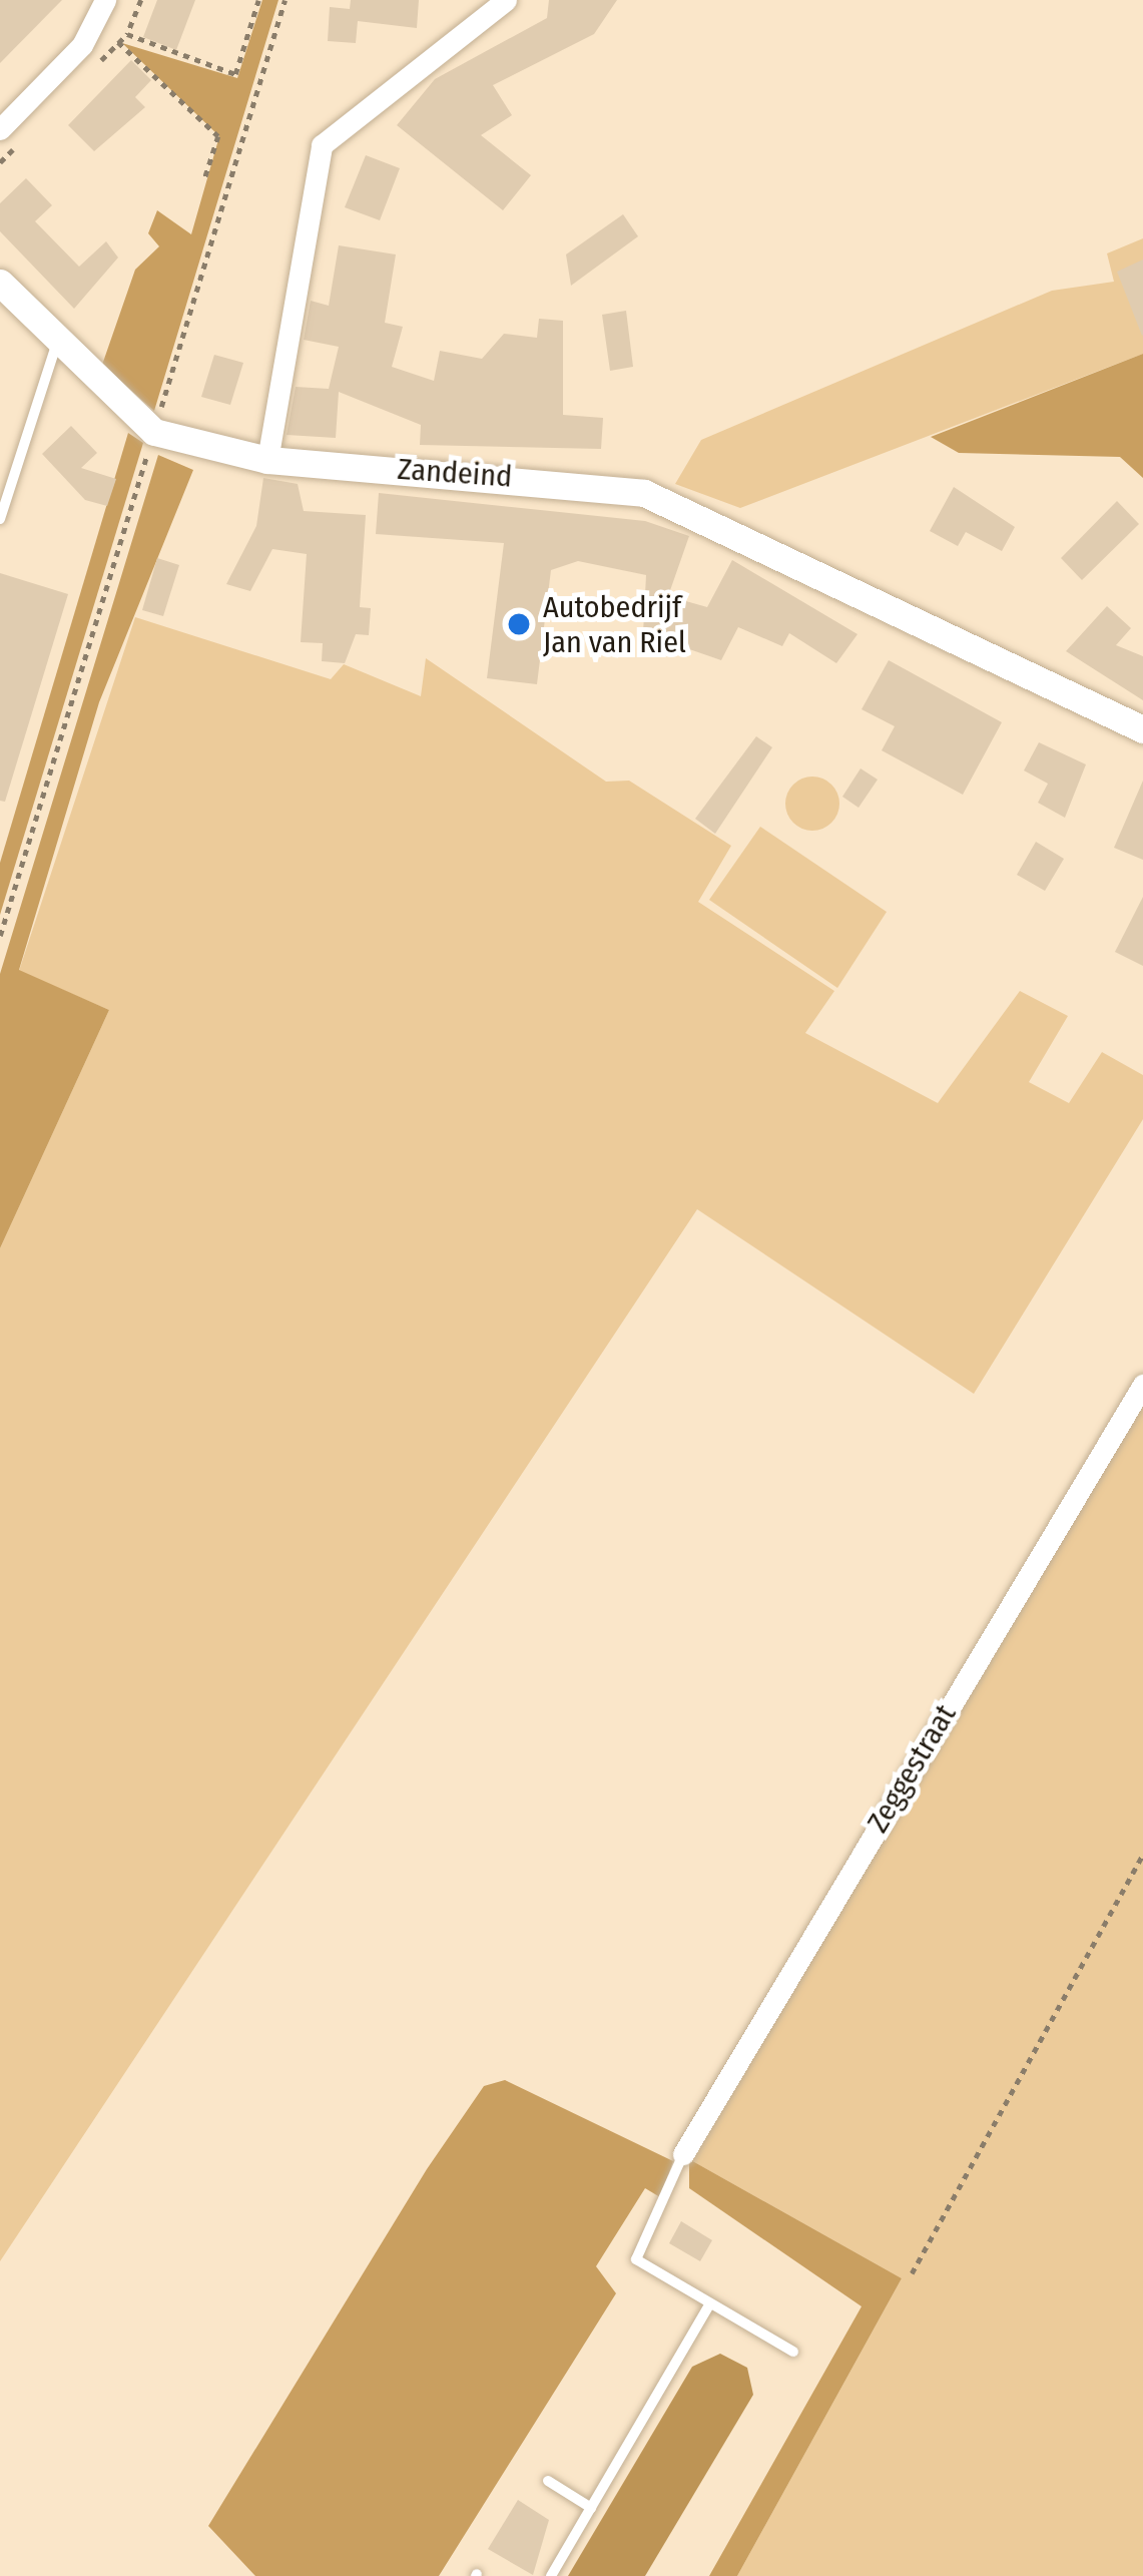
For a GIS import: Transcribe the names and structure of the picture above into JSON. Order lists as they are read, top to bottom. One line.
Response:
{"streets":{"street":["Zandeind","Zeggestraat"]},"places":["Autobedrijf Jan van Riel"]}
